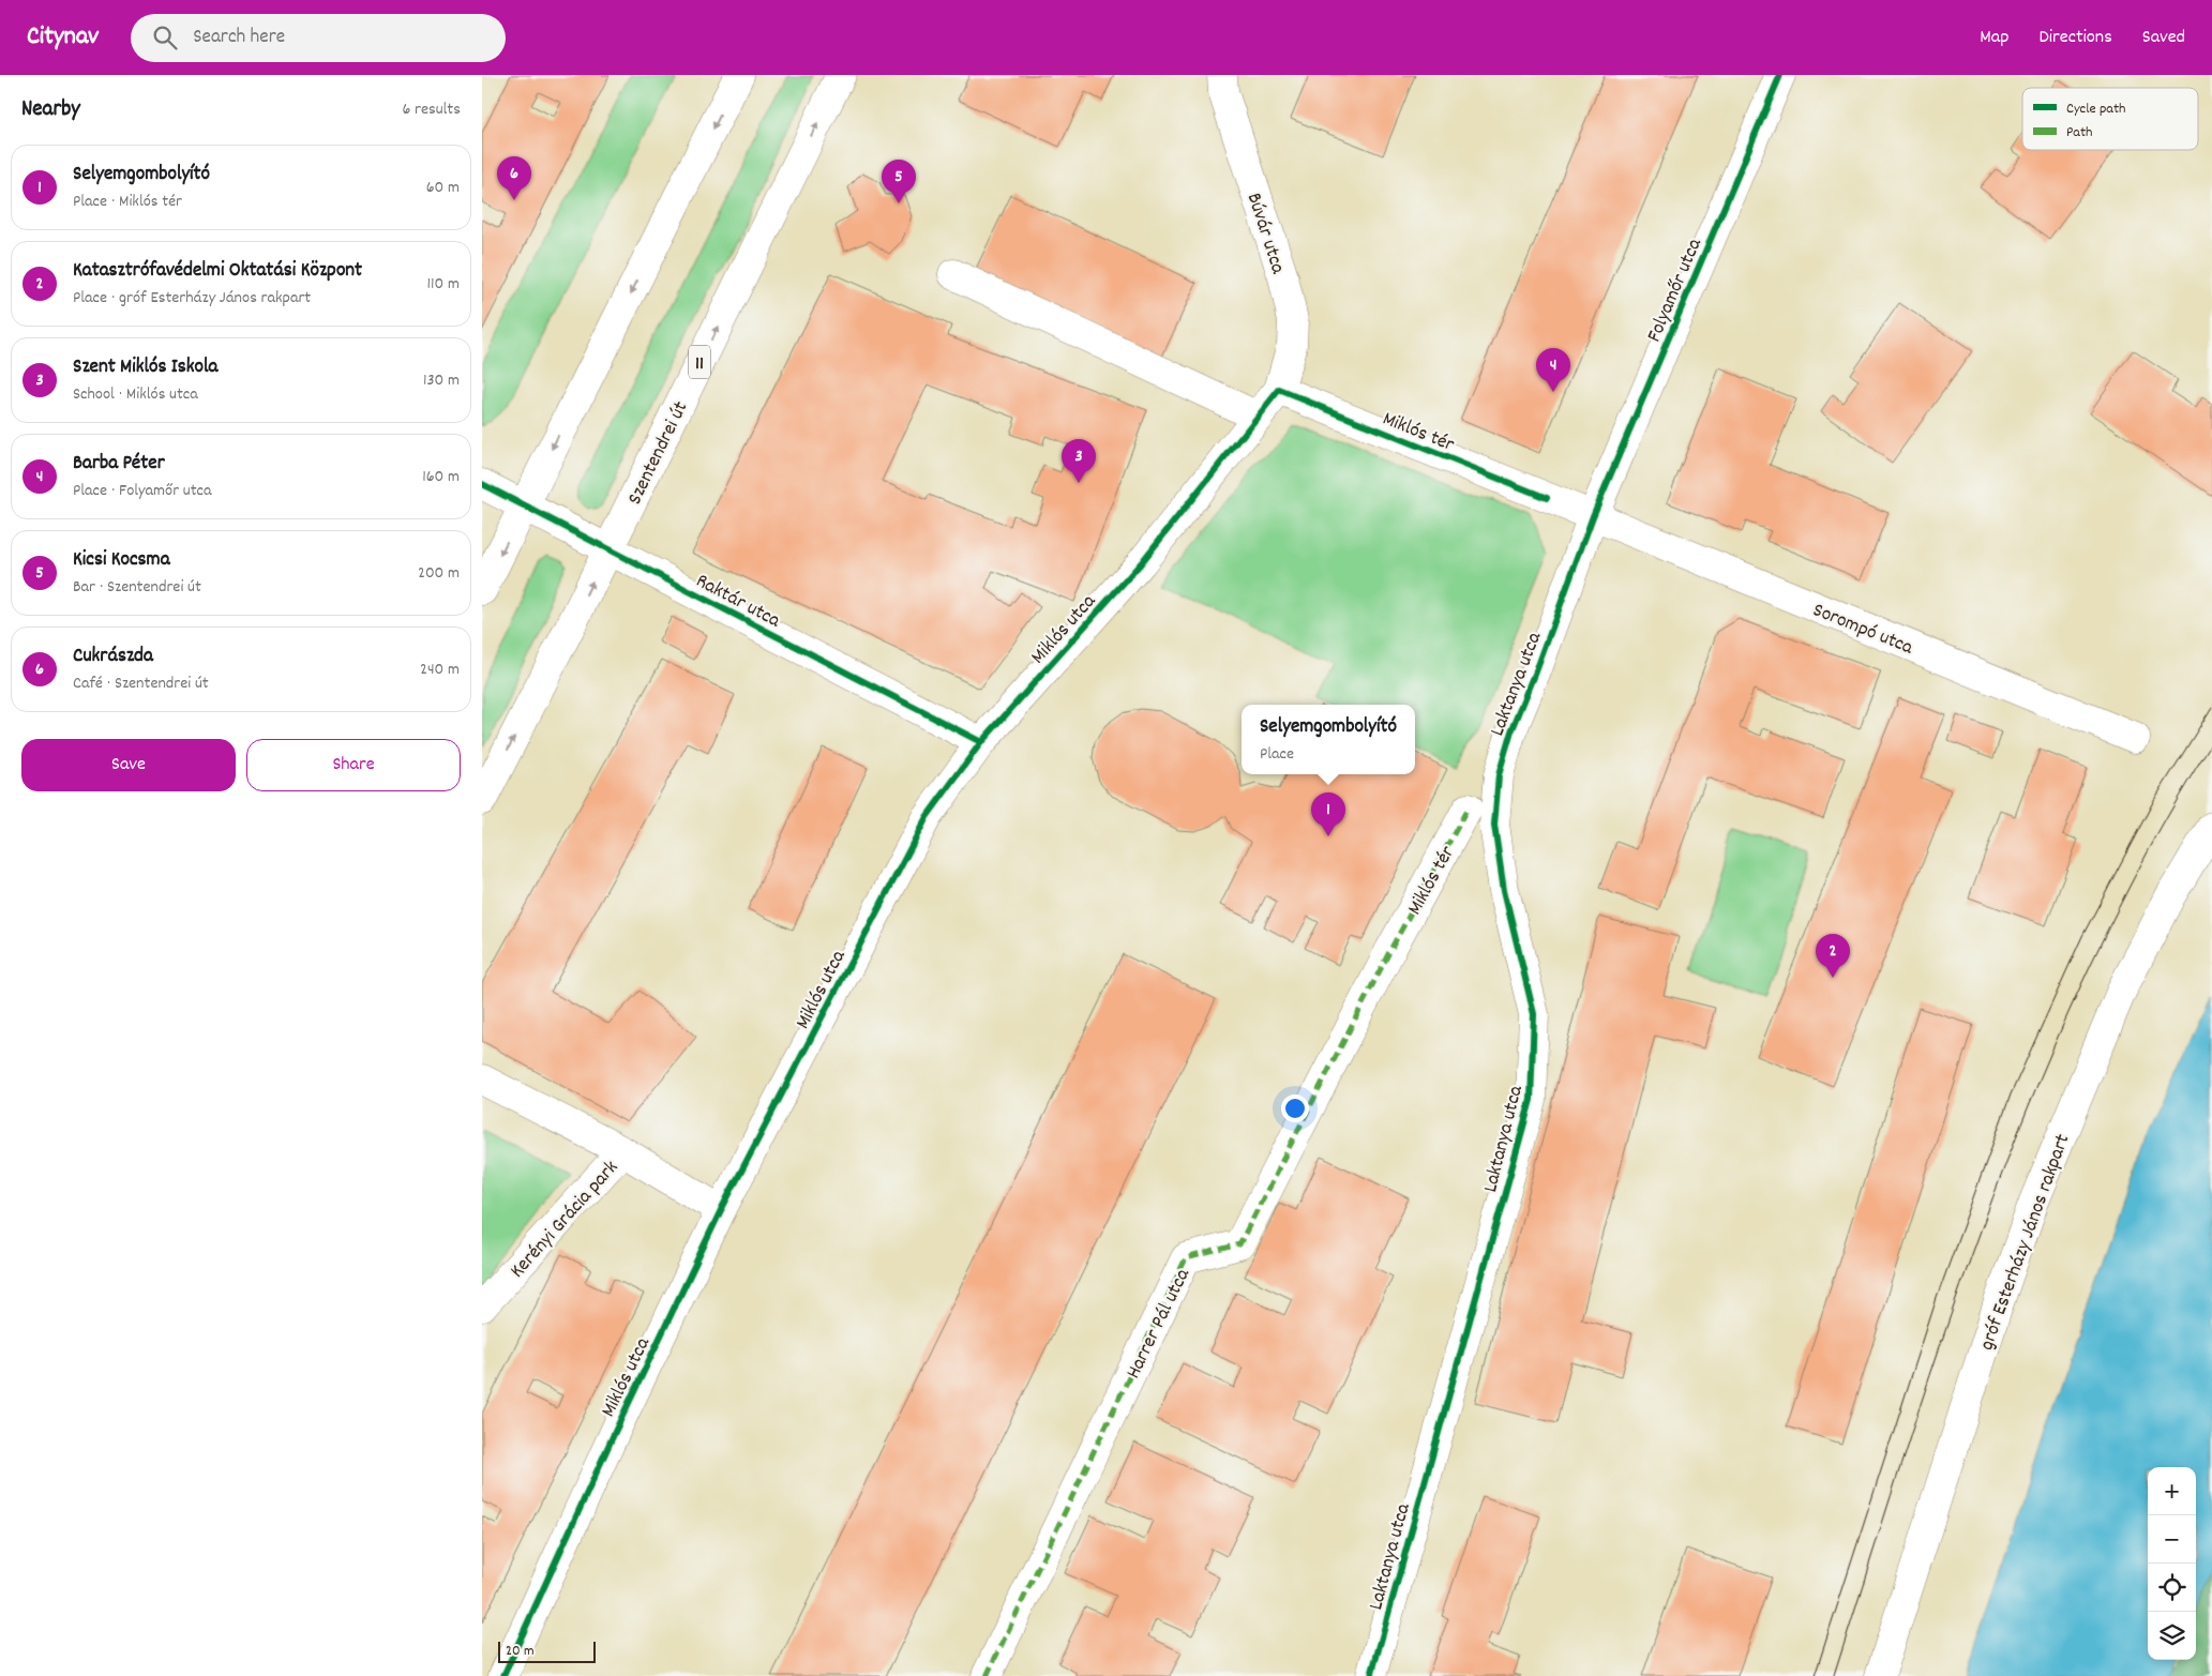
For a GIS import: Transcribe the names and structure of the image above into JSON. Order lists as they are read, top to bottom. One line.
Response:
{"streets":{"street":["Búvár utca","Folyamőr utca","11","Miklós tér","Szentendrei út","Raktár utca","Sorompó utca","Miklós utca","Laktanya utca","Kerényi Grácia park","gróf Esterházy János rakpart","Harrer Pál utca"]},"crossings":[["Búvár utca","Miklós tér"],["Búvár utca","Miklós utca"],["Folyamőr utca","Miklós tér"],["Folyamőr utca","Sorompó utca"],["Folyamőr utca","Laktanya utca"],["Miklós tér","Sorompó utca"],["Miklós tér","Miklós utca"],["Miklós tér","Laktanya utca"],["Miklós tér","Harrer Pál utca"],["Szentendrei út","Raktár utca"],["Raktár utca","Miklós utca"],["Sorompó utca","Laktanya utca"]],"legend":["Cycle path","Path"],"scale_bar":"20 m","page":{"header":"Citynav","search":"Search here","nav":["Map","Directions","Saved"],"heading":["Nearby","6 results"],"list":[{"mark":"1","name":"Selyemgombolyító","note":"Place · Miklós tér","value":"60 m"},{"mark":"2","name":"Katasztrófavédelmi Oktatási Központ","note":"Place · gróf Esterházy János rakpart","value":"110 m"},{"mark":"3","name":"Szent Miklós Iskola","note":"School · Miklós utca","value":"130 m"},{"mark":"4","name":"Barba Péter","note":"Place · Folyamőr utca","value":"160 m"},{"mark":"5","name":"Kicsi Kocsma","note":"Bar · Szentendrei út","value":"200 m"},{"mark":"6","name":"Cukrászda","note":"Café · Szentendrei út","value":"240 m"}],"pins":["6","5","4","3","1","2"],"popup":["Selyemgombolyító","Place"],"buttons":["Save","Share"],"map_buttons":["+","−"],"scale":"20 m"}}
